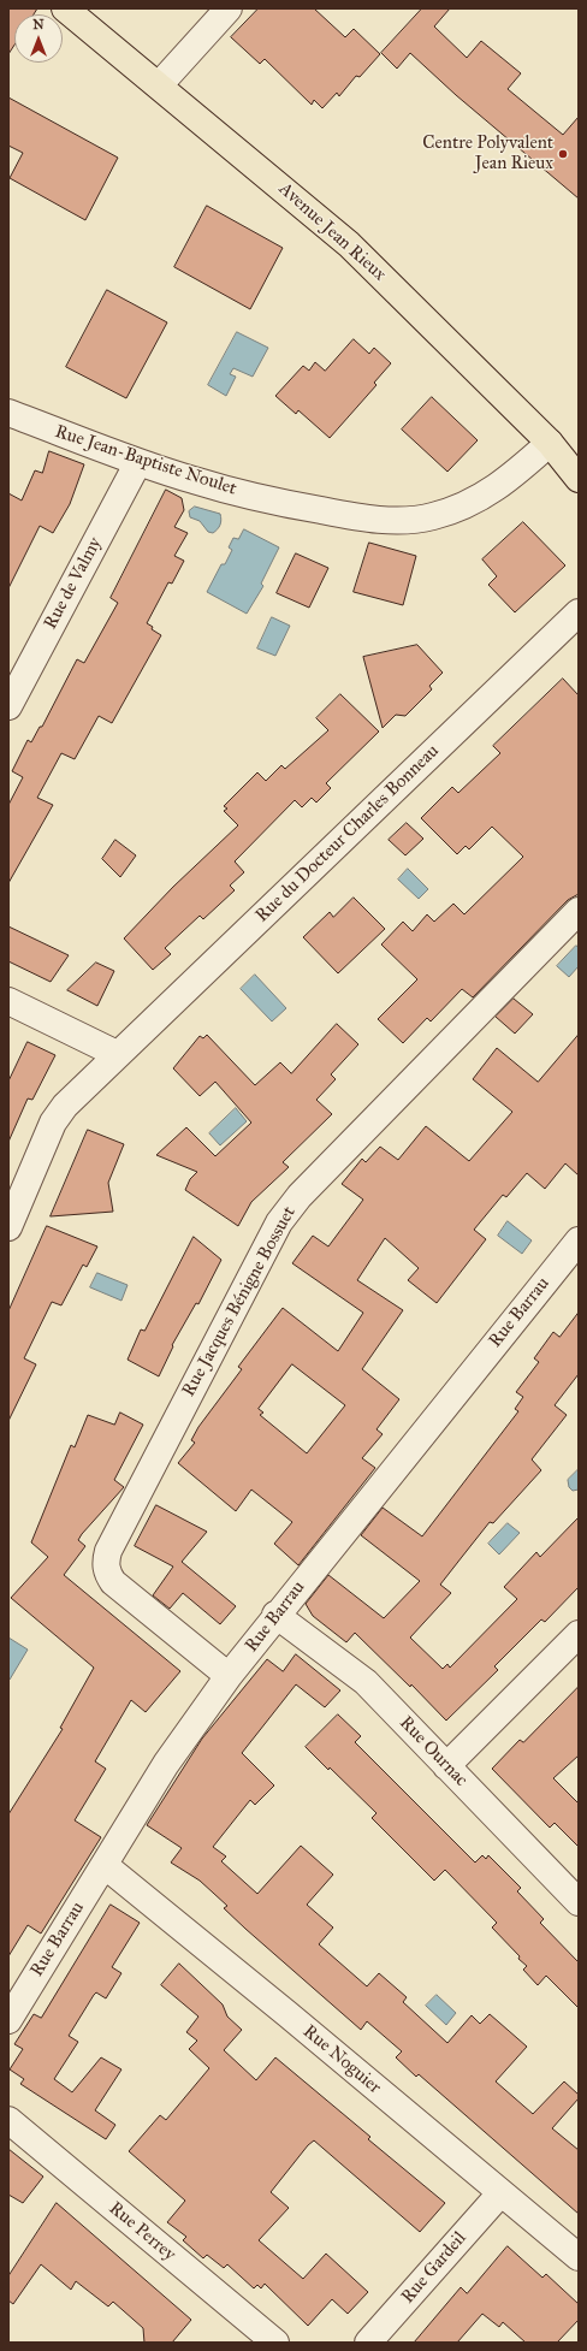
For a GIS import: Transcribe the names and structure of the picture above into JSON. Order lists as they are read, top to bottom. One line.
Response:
{"streets":{"main road":["Avenue Jean Rieux"],"street":["Rue Jean-Baptiste Noulet","Rue de Valmy","Rue du Docteur Charles Bonneau","Rue Jacques Bénigne Bossuet","Rue Barrau","Rue Ournac","Rue Noguier","Rue Perrey","Rue Gardeil"]},"crossings":[["Avenue Jean Rieux","Rue Jean-Baptiste Noulet"],["Rue Jean-Baptiste Noulet","Rue de Valmy"],["Rue Jacques Bénigne Bossuet","Rue Barrau"],["Rue Barrau","Rue Ournac"],["Rue Barrau","Rue Noguier"],["Rue Noguier","Rue Gardeil"]],"places":["Centre Polyvalent Jean Rieux"],"north":"top"}
